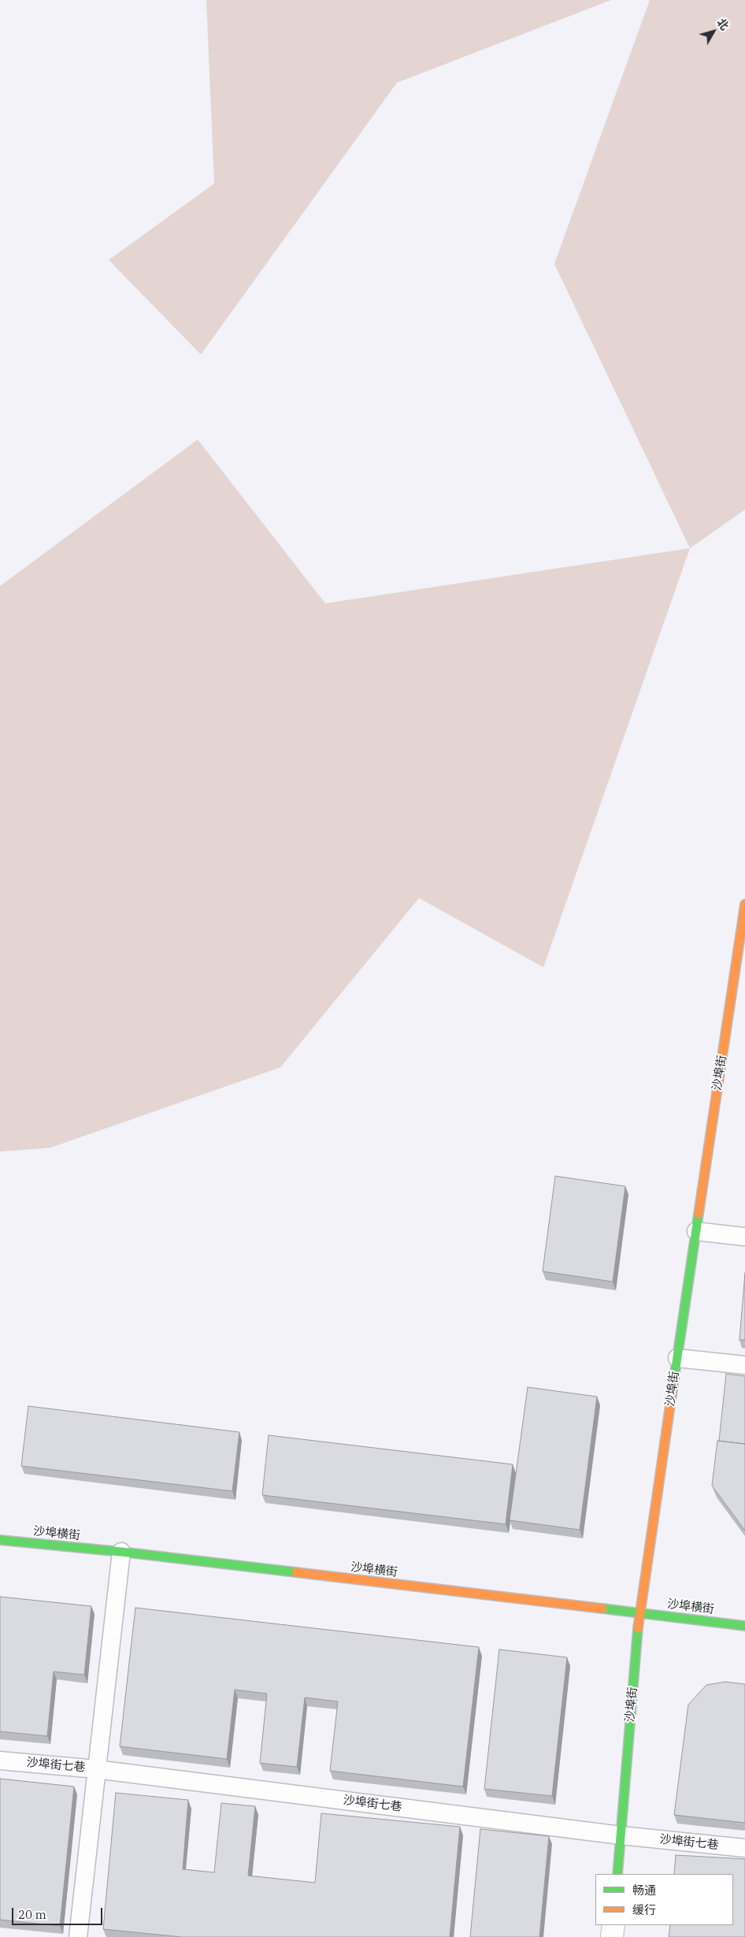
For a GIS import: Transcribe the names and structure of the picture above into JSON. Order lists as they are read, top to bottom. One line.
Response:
{"streets":{"street":["沙埠街","沙埠横街"],"lane":["沙埠街七巷"]},"crossings":[["沙埠街","沙埠横街"],["沙埠街","沙埠街七巷"]],"legend":["畅通","缓行"],"scale_bar":"20 m","north":"top right"}
